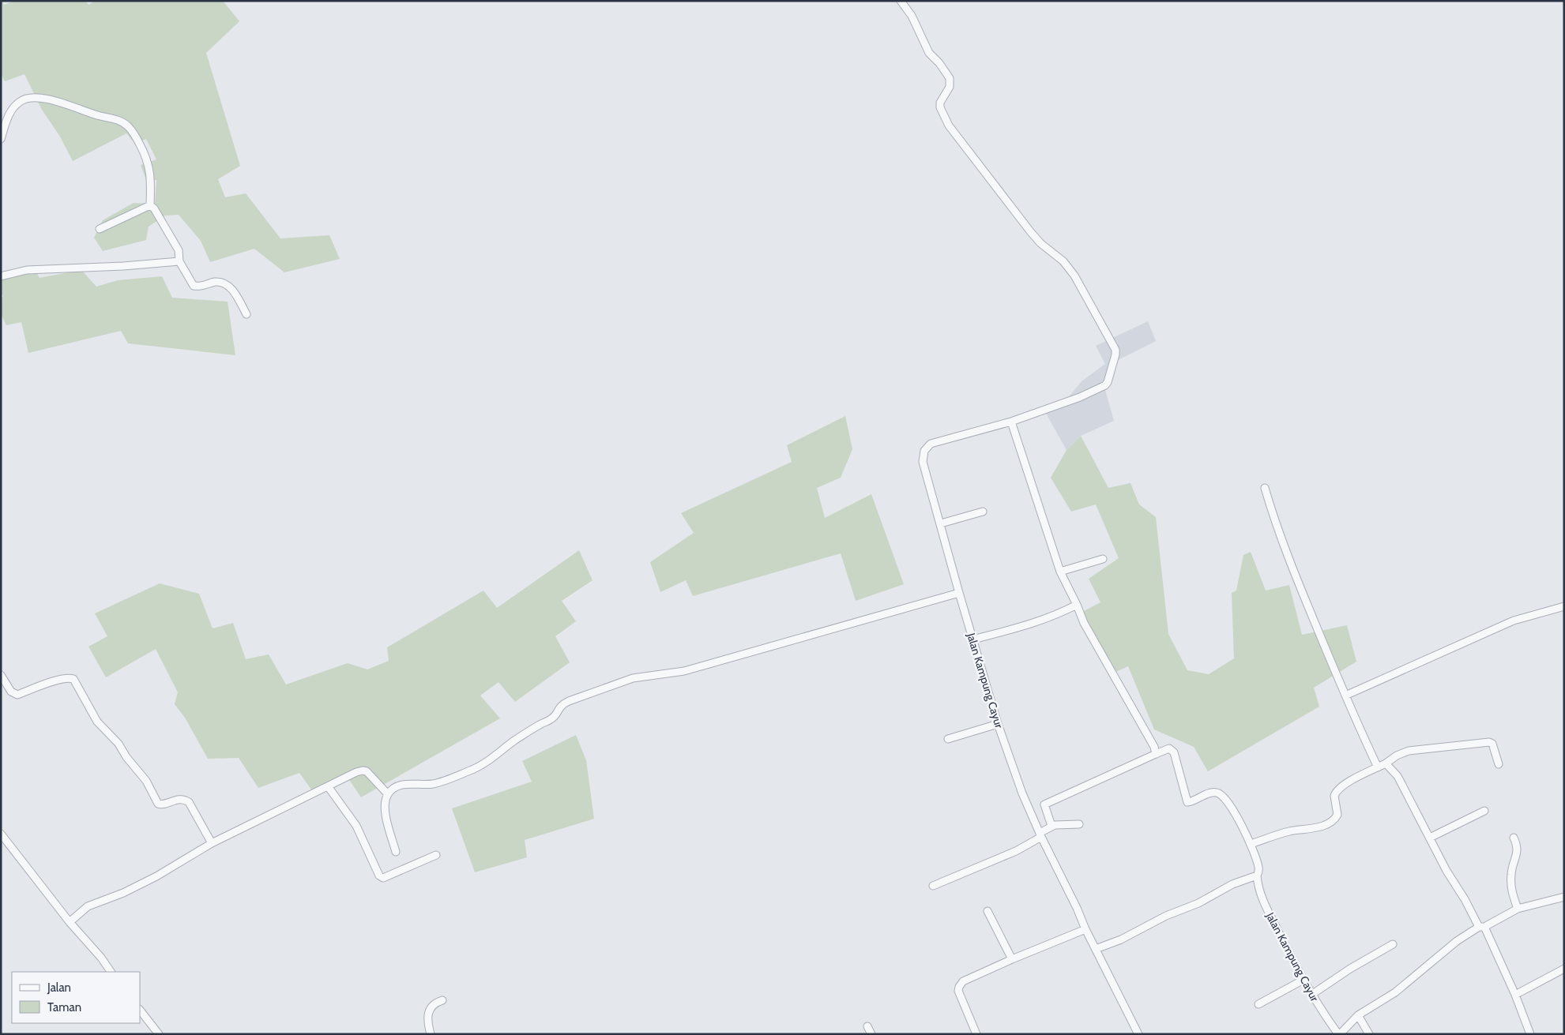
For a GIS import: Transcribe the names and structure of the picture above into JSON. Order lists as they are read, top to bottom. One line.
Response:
{"streets":{"street":["Jalan Kampung Cayur"]},"legend":["Jalan","Taman"]}
